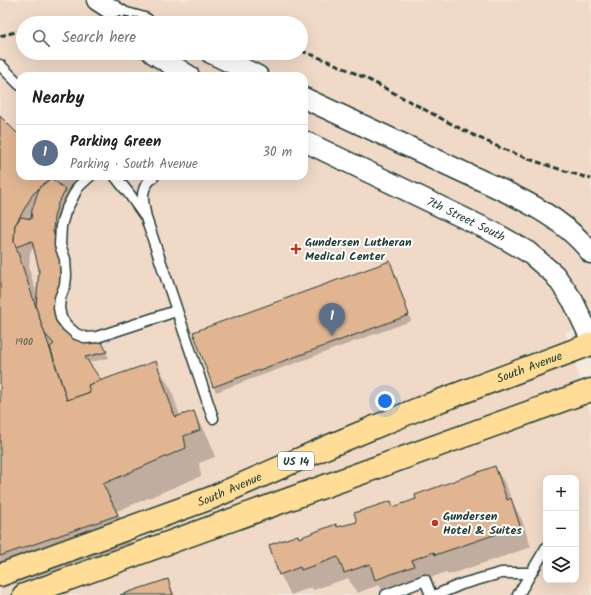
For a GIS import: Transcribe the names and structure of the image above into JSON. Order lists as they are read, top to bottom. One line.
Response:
{"streets":{"highway":["South Avenue","US 14"],"street":["7th Street South"]},"places":{"health":["Gundersen Lutheran Medical Center"],"other":["Gundersen Hotel & Suites"]},"house_numbers":["1900"],"page":{"search":"Search here","heading":"Nearby","list":[{"mark":"1","name":"Parking Green","note":"Parking · South Avenue","value":"30 m"}],"pins":"1","map_buttons":["+","−"]}}
